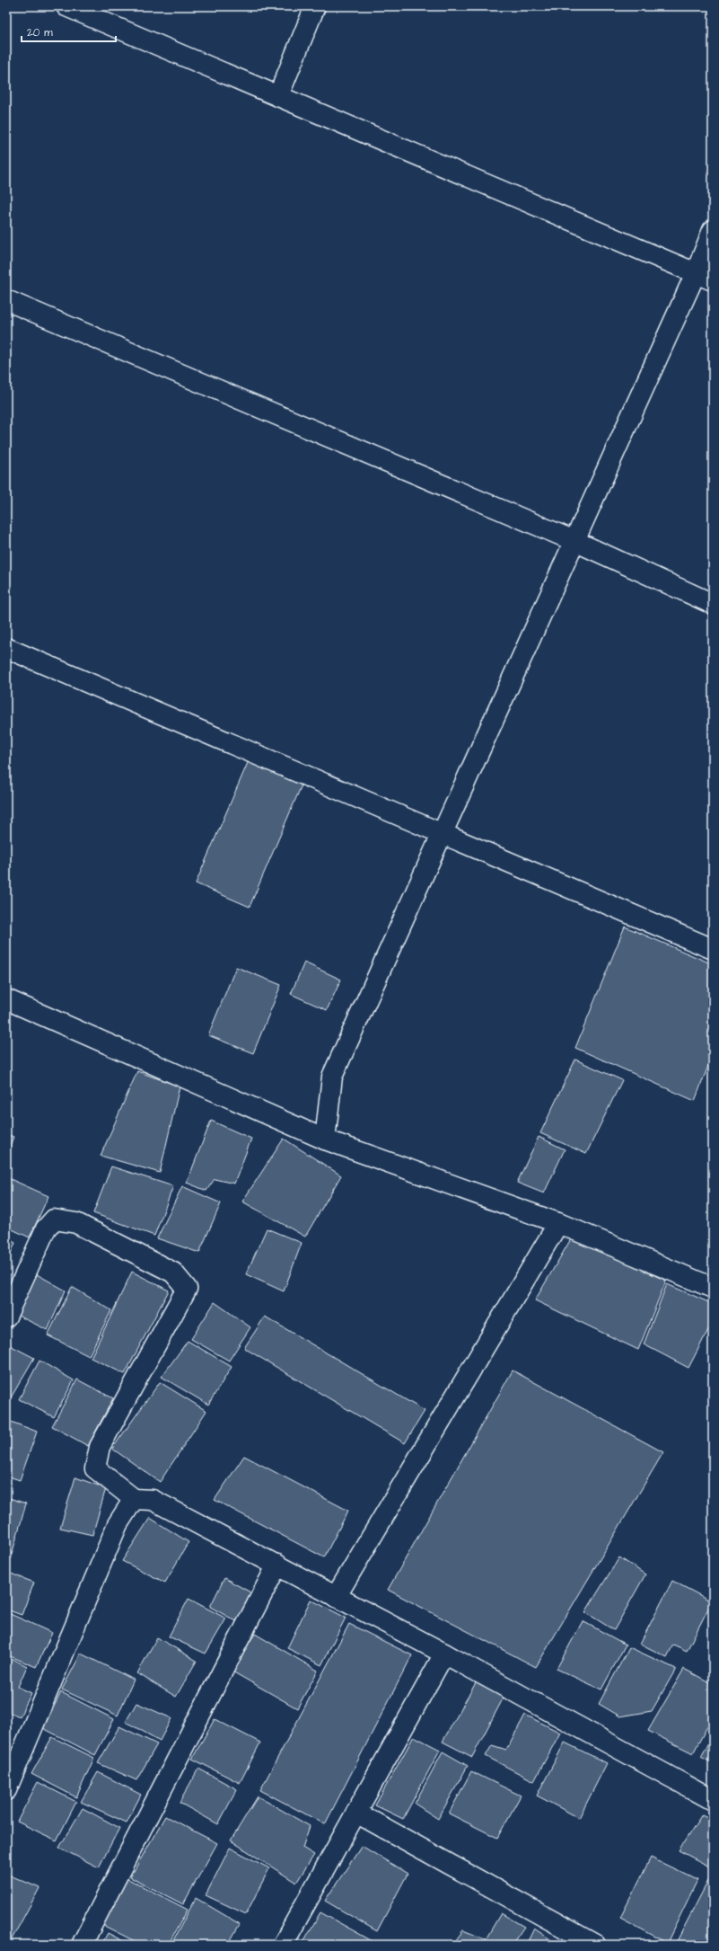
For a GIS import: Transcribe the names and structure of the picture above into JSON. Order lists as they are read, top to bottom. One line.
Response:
{"scale_bar":"20 m"}
